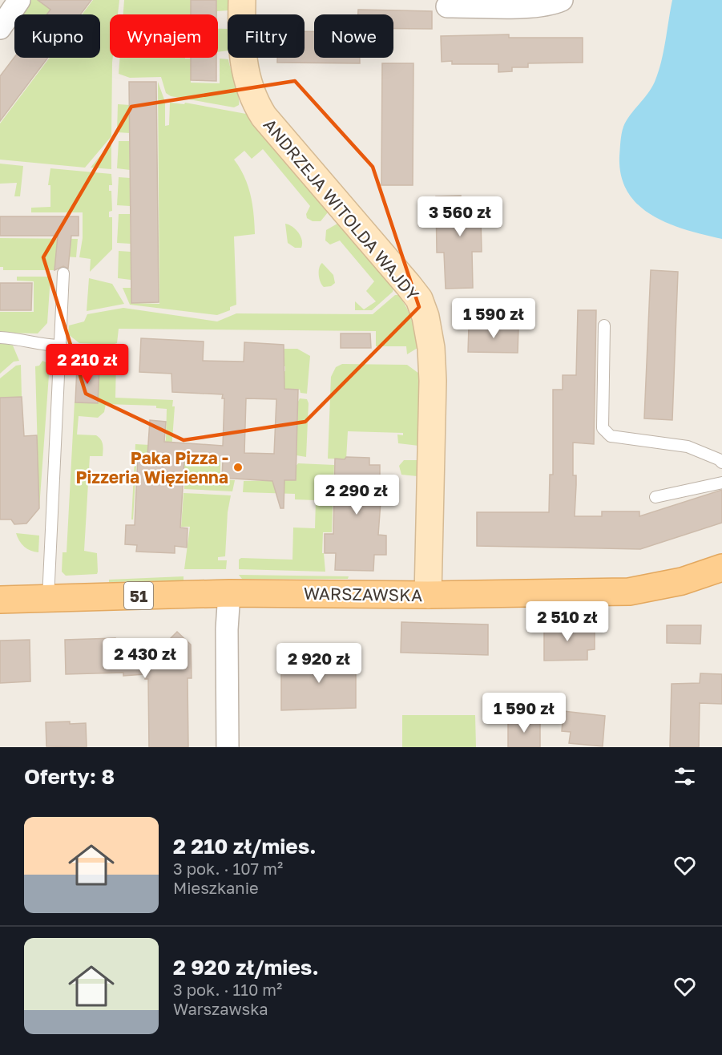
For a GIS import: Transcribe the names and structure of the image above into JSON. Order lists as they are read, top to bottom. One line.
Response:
{"streets":{"main road":["WARSZAWSKA","51"],"street":["ANDRZEJA WITOLDA WAJDY"]},"crossings":[["ANDRZEJA WITOLDA WAJDY","WARSZAWSKA"]],"places":["Paka Pizza - Pizzeria Więzienna"],"page":{"chip":["Kupno","Wynajem","Filtry","Nowe"],"price":["3 560 zł","1 590 zł","2 210 zł","2 290 zł","2 510 zł","2 430 zł","2 920 zł","1 590 zł"],"heading":"Oferty: 8","list":[{"name":"2 210 zł/mies.","note":"3 pok. · 107 m² · Mieszkanie"},{"name":"2 920 zł/mies.","note":"3 pok. · 110 m² · Warszawska"}]}}
